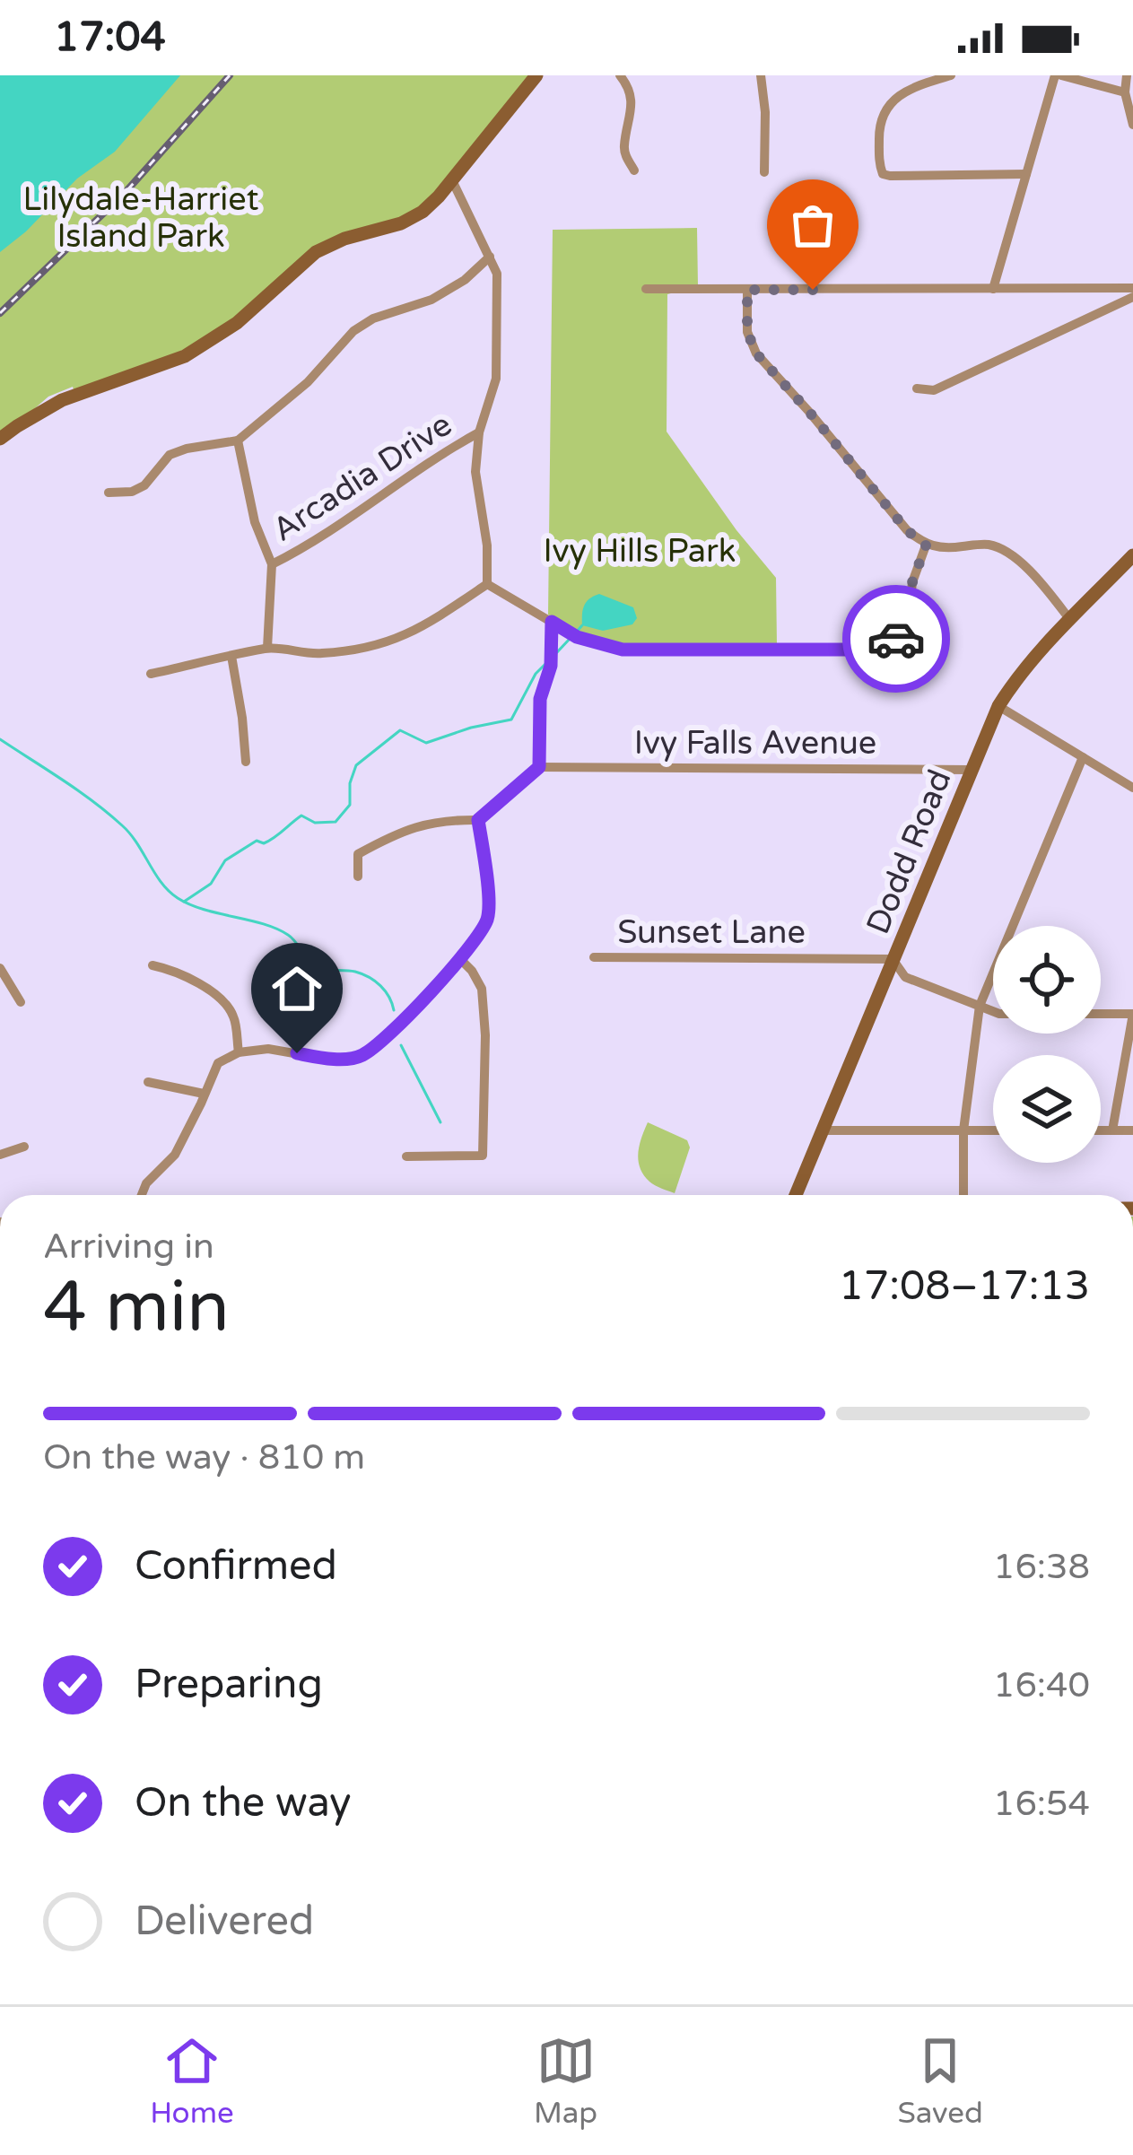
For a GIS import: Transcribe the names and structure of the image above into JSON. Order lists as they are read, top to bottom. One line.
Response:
{"streets":{"main road":["Dodd Road"],"street":["Arcadia Drive","Ivy Falls Avenue","Sunset Lane"]},"crossings":[["Ivy Falls Avenue","Dodd Road"],["Dodd Road","Sunset Lane"]],"parks":["Lilydale-Harriet Island Park","Ivy Hills Park"],"page":{"status":"17:04","heading":["4 min","Arriving in","17:08–17:13"],"bar":"On the way · 810 m","list":[["Confirmed","16:38"],["Preparing","16:40"],["On the way","16:54"],"Delivered"],"tabs":["Home","Map","Saved"]}}
